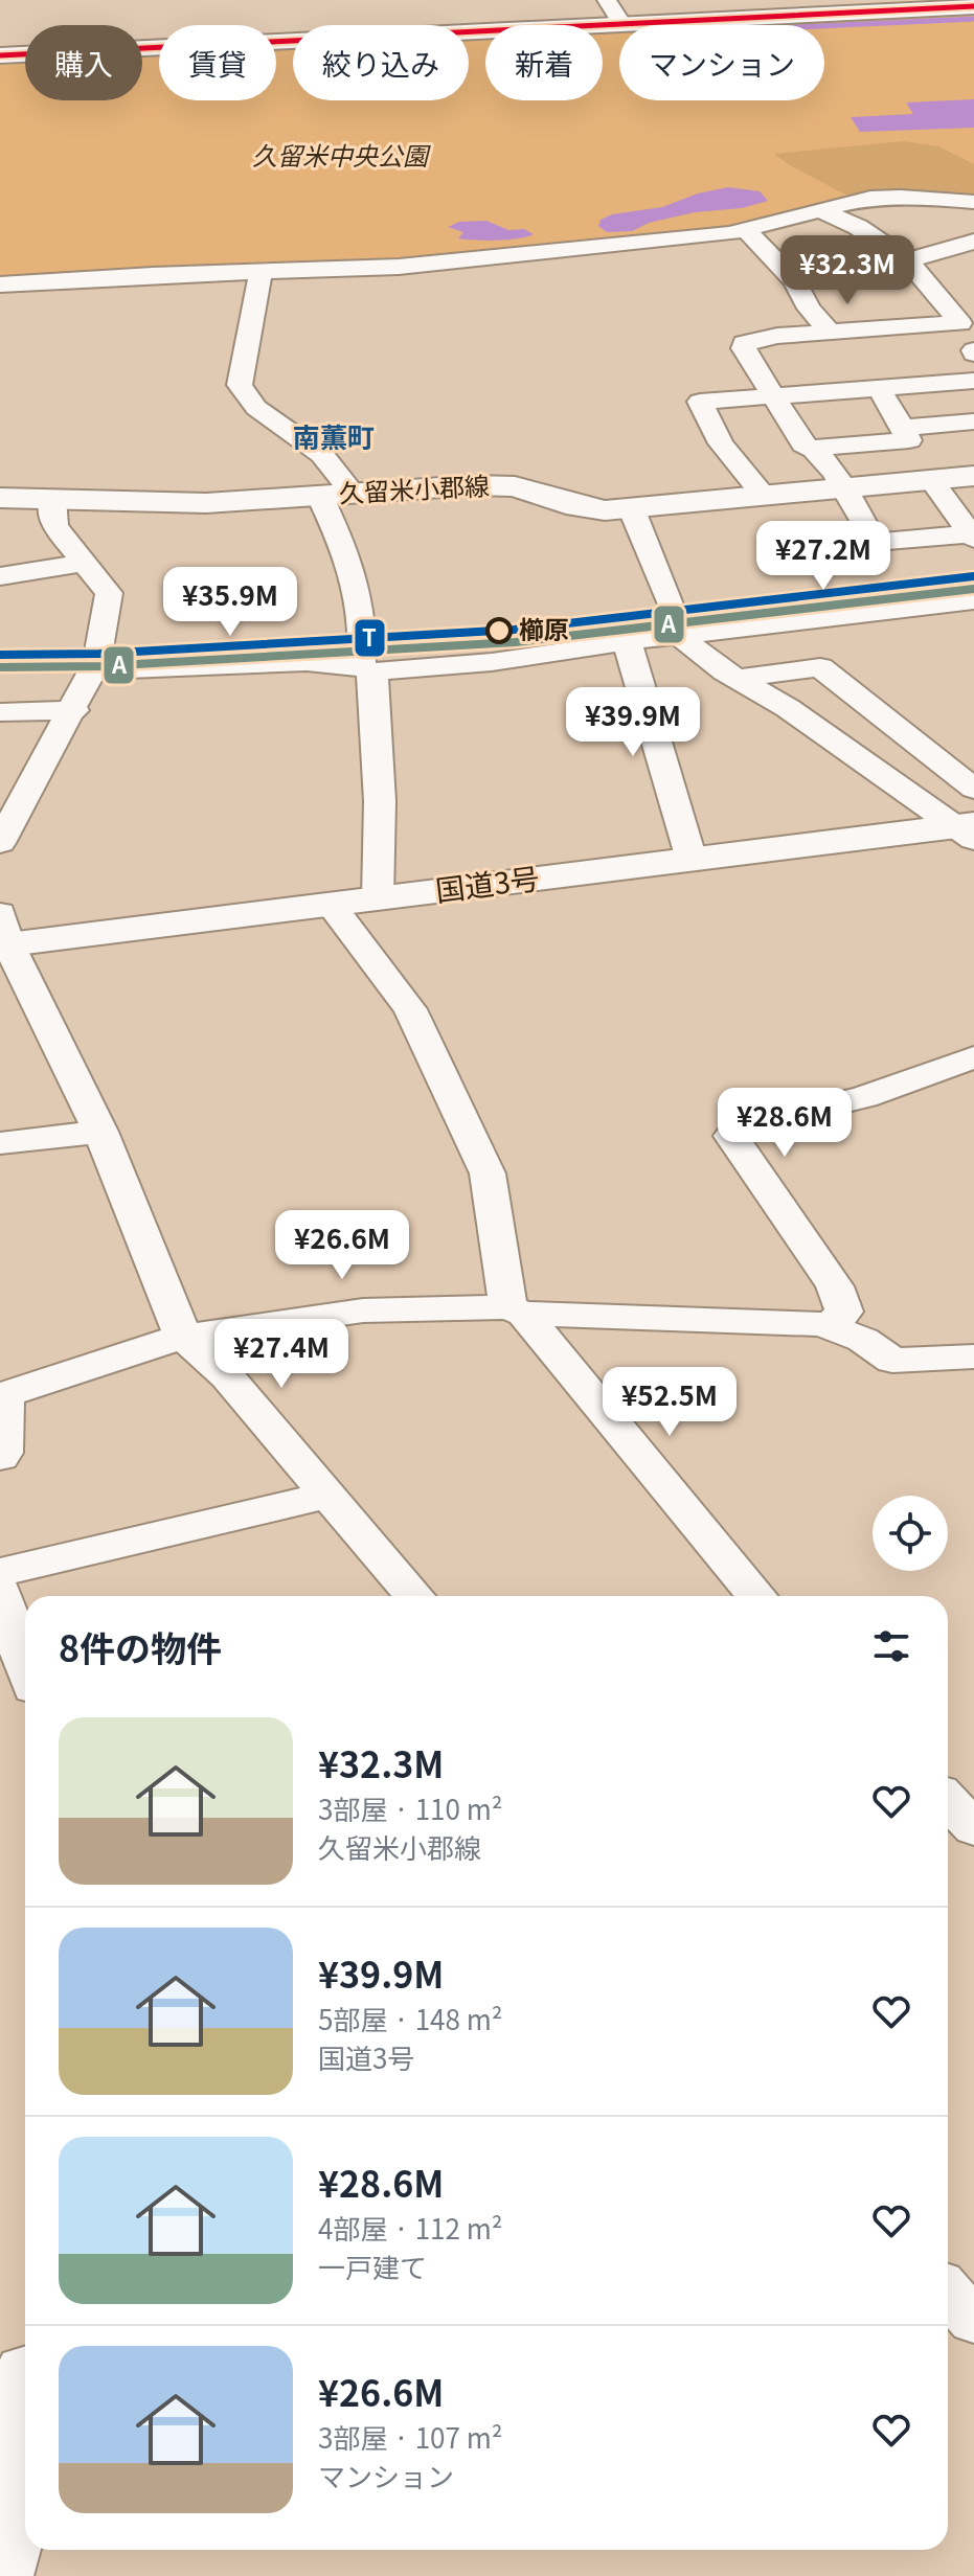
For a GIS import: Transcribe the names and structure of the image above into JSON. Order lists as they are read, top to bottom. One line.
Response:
{"streets":{"main road":["久留米小郡線","国道3号"]},"districts":["南薫町"],"parks":["久留米中央公園"],"places":["櫛原"],"lines":["transit line T","transit line A"],"page":{"chip":["購入","賃貸","絞り込み","新着","マンション"],"price":["¥32.3M","¥27.2M","¥35.9M","¥39.9M","¥28.6M","¥26.6M","¥27.4M","¥52.5M"],"heading":"8件の物件","list":[{"name":"¥32.3M","note":"3部屋 · 110 m² · 久留米小郡線"},{"name":"¥39.9M","note":"5部屋 · 148 m² · 国道3号"},{"name":"¥28.6M","note":"4部屋 · 112 m² · 一戸建て"},{"name":"¥26.6M","note":"3部屋 · 107 m² · マンション"}]}}
